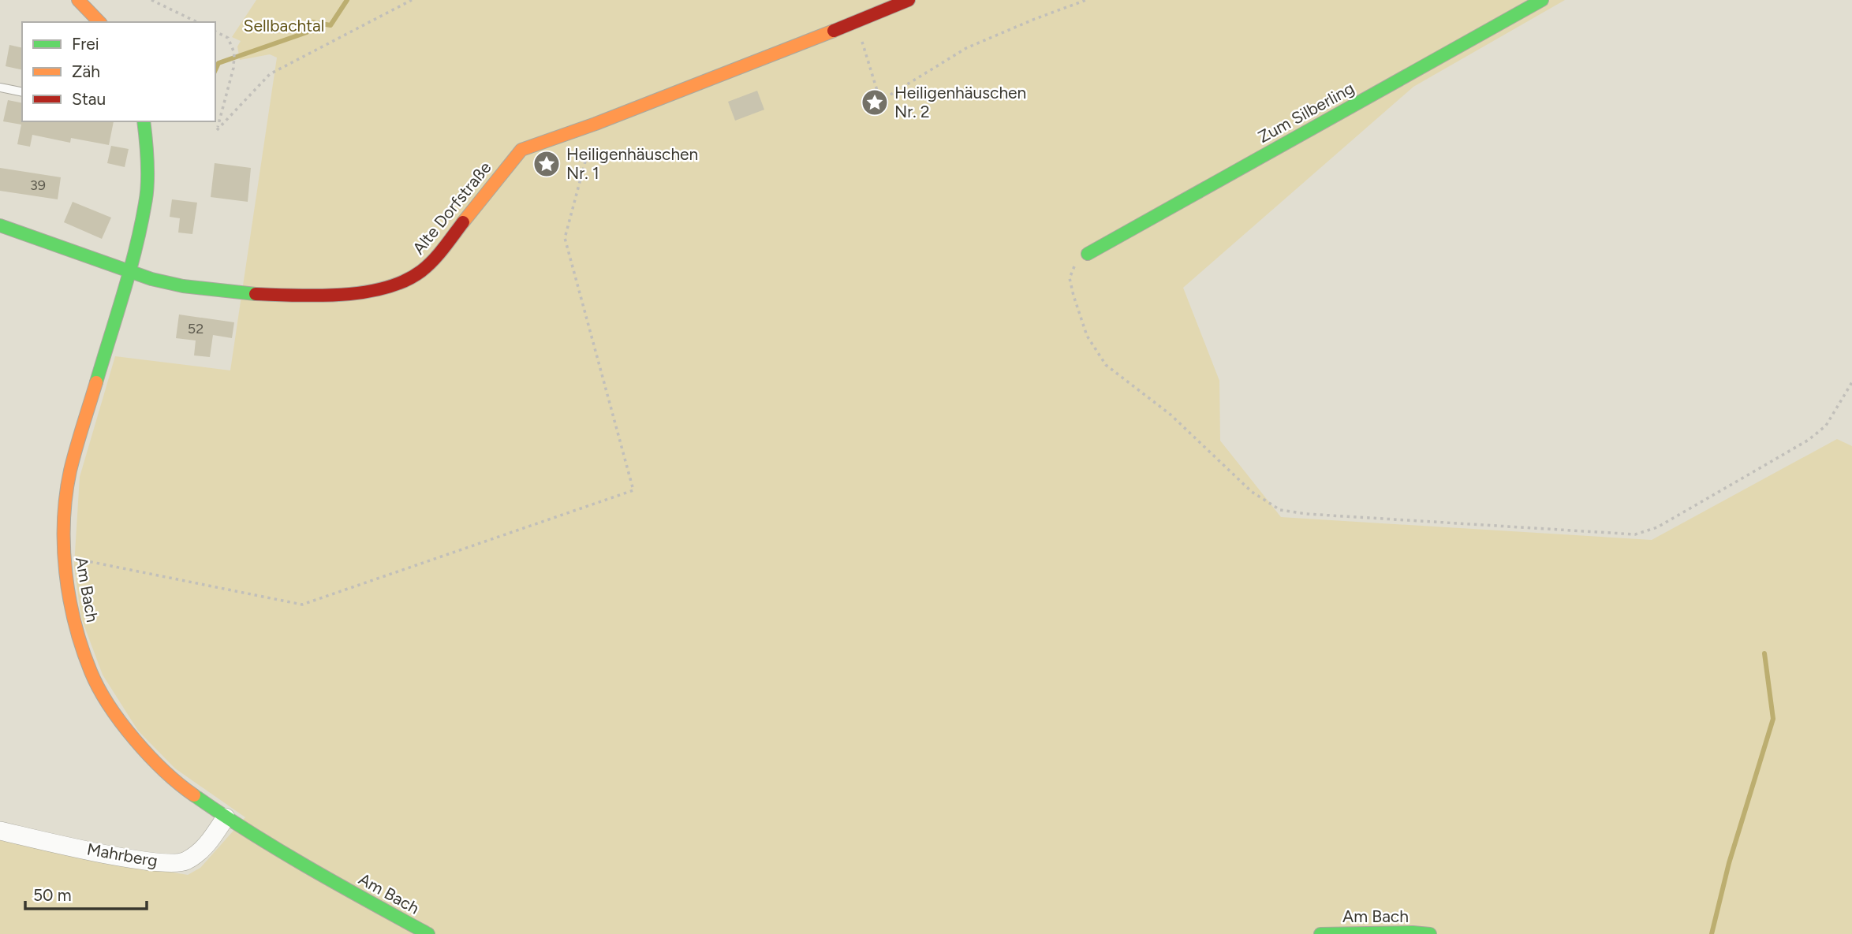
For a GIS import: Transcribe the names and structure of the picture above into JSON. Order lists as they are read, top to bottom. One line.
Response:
{"streets":{"street":["Zum Silberling","Alte Dorfstraße","Am Bach","Mahrberg"]},"crossings":[["Alte Dorfstraße","Am Bach"],["Am Bach","Mahrberg"]],"parks":["Sellbachtal"],"places":{"place":["Heiligenhäuschen Nr. 2","Heiligenhäuschen Nr. 1"]},"house_numbers":["39","52"],"legend":["Frei","Zäh","Stau"],"scale_bar":"50 m"}
